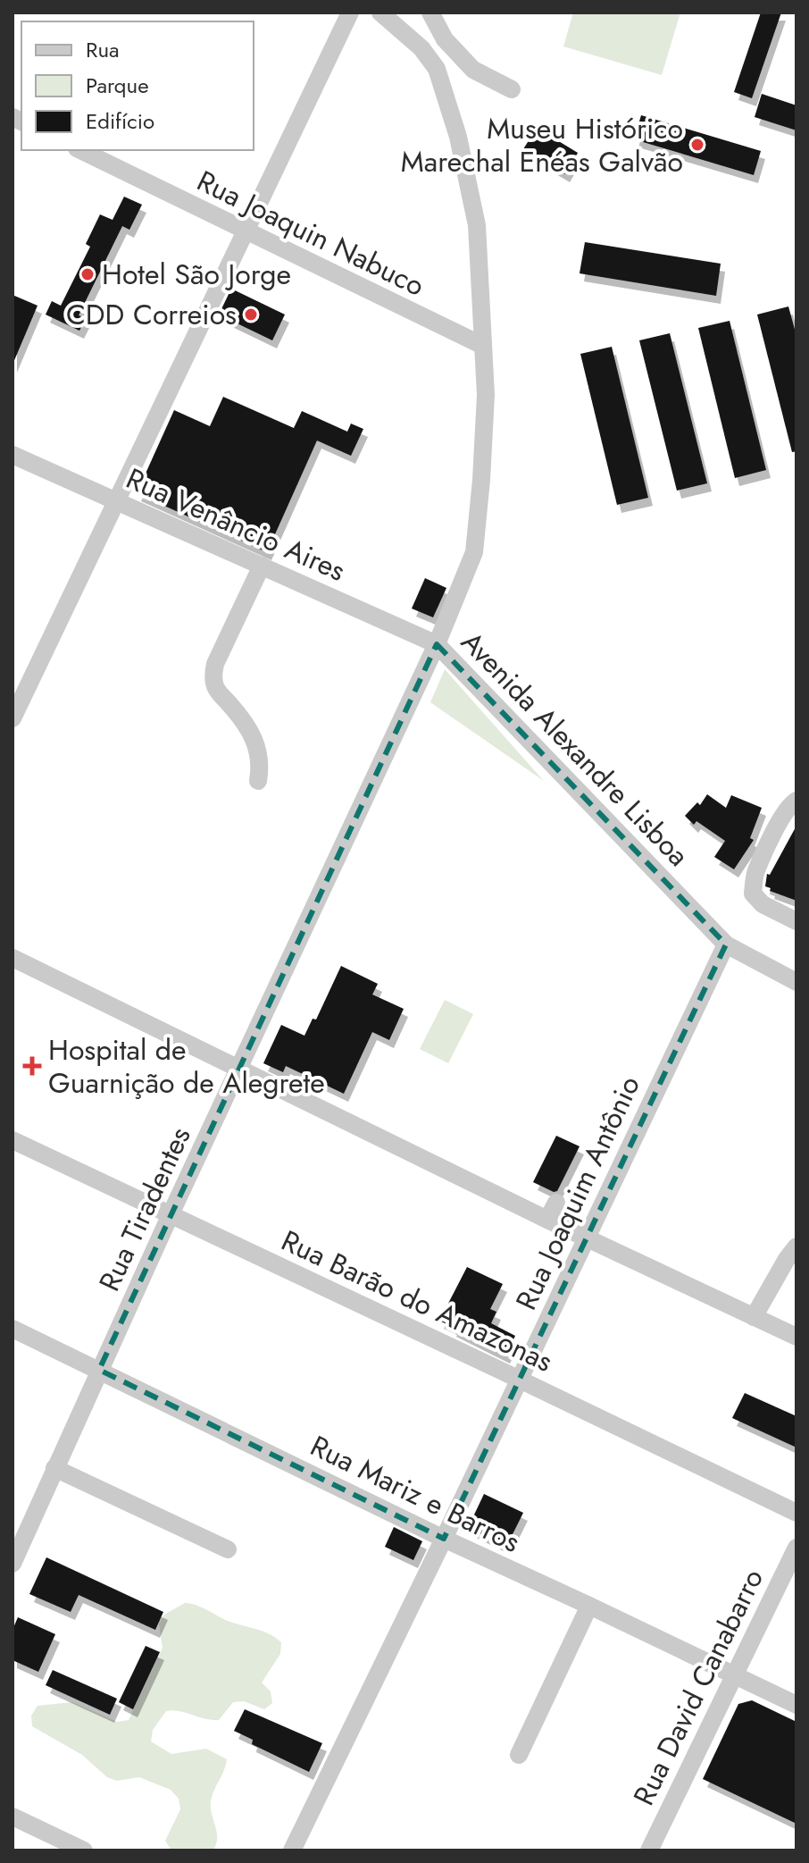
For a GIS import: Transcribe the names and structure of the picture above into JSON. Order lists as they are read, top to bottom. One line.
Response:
{"streets":{"street":["Rua Joaquin Nabuco","Rua Venâncio Aires","Avenida Alexandre Lisboa","Rua Joaquim Antônio","Rua Tiradentes","Rua Barão do Amazonas","Rua Mariz e Barros","Rua David Canabarro"]},"crossings":[["Rua Joaquin Nabuco","Avenida Alexandre Lisboa"],["Rua Venâncio Aires","Avenida Alexandre Lisboa"],["Rua Venâncio Aires","Rua Tiradentes"],["Avenida Alexandre Lisboa","Rua Joaquim Antônio"],["Avenida Alexandre Lisboa","Rua Tiradentes"],["Rua Joaquim Antônio","Rua Barão do Amazonas"],["Rua Joaquim Antônio","Rua Mariz e Barros"],["Rua Tiradentes","Rua Barão do Amazonas"],["Rua Tiradentes","Rua Mariz e Barros"],["Rua Mariz e Barros","Rua David Canabarro"]],"places":{"other":["Museu Histórico Marechal Enéas Galvão","Hotel São Jorge","CDD Correios"],"health":["Hospital de Guarnição de Alegrete"]},"legend":["Rua","Parque","Edifício"]}
